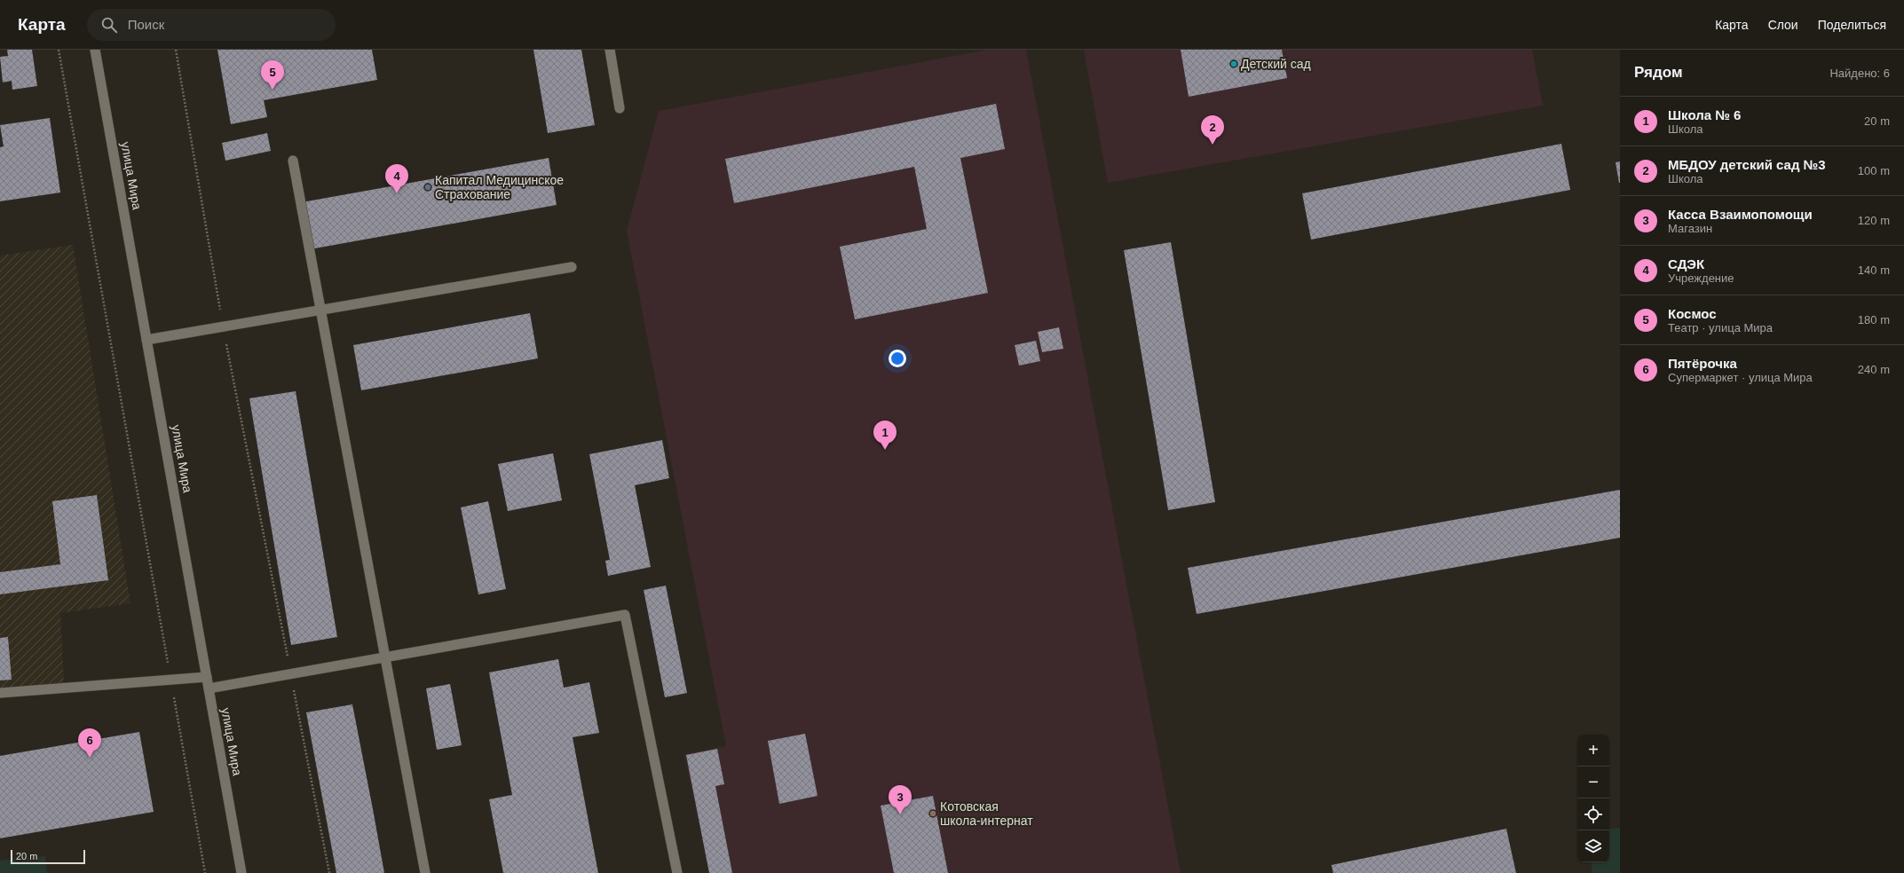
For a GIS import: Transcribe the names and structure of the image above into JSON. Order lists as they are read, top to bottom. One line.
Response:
{"streets":{"street":["улица Мира"]},"places":["Детский сад","Капитал Медицинское Страхование","Котовская школа-интернат"],"scale_bar":"20 m","page":{"header":"Карта","search":"Поиск","nav":["Карта","Слои","Поделиться"],"heading":["Рядом","Найдено: 6"],"pins":["5","2","4","1","6","3"],"list":[{"mark":"1","name":"Школа № 6","note":"Школа","value":"20 m"},{"mark":"2","name":"МБДОУ детский сад №3","note":"Школа","value":"100 m"},{"mark":"3","name":"Касса Взаимопомощи","note":"Магазин","value":"120 m"},{"mark":"4","name":"СДЭК","note":"Учреждение","value":"140 m"},{"mark":"5","name":"Космос","note":"Театр · улица Мира","value":"180 m"},{"mark":"6","name":"Пятёрочка","note":"Супермаркет · улица Мира","value":"240 m"}],"map_buttons":["+","−"],"scale":"20 m"}}
